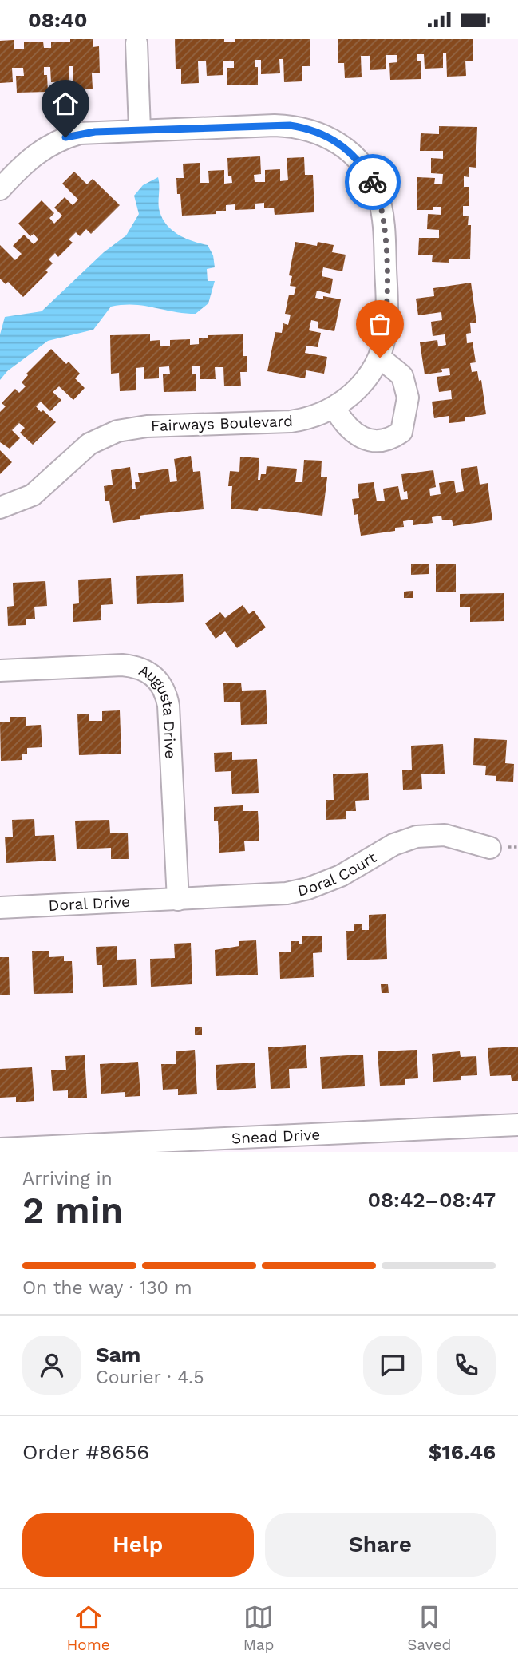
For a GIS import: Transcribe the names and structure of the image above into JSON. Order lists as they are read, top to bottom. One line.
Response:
{"streets":{"street":["Fairways Boulevard","Augusta Drive","Doral Court","Doral Drive","Snead Drive"]},"crossings":[["Augusta Drive","Doral Court"],["Augusta Drive","Doral Drive"],["Doral Court","Doral Drive"]],"page":{"status":"08:40","heading":["2 min","Arriving in","08:42–08:47"],"panel":["Sam","Courier · 4.5","Order #8656","$16.46"],"bar":"On the way · 130 m","buttons":["Help","Share"],"tabs":["Home","Map","Saved"]}}
